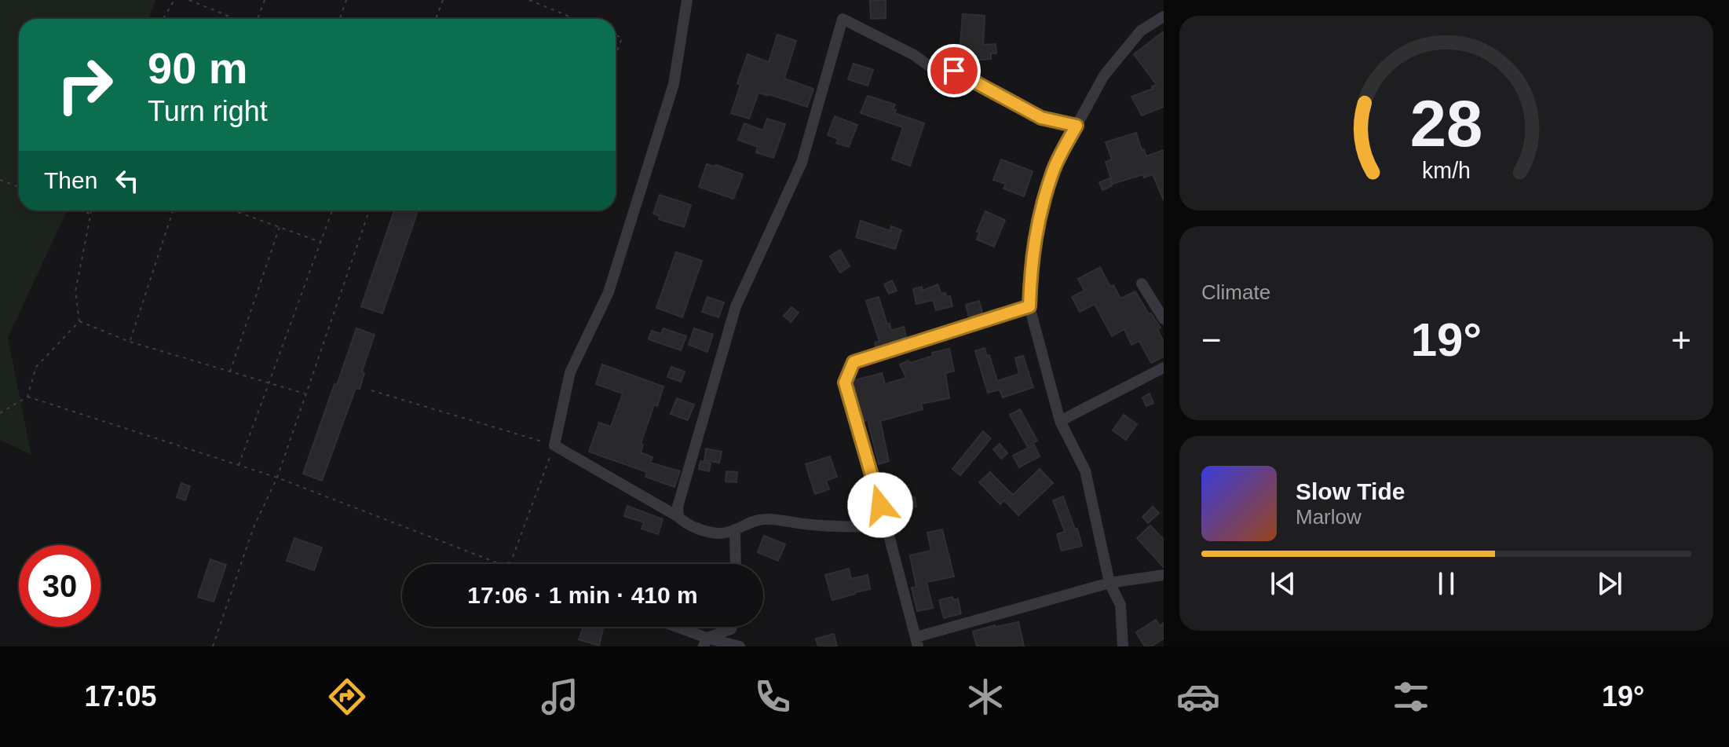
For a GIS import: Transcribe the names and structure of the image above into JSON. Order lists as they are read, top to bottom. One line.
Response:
{"page":{"turn":["90 m","Turn right"],"then":"Then","tile":"Climate","heat":["−","19°","+"],"song":["Slow Tide","Marlow"],"limit":"30","trip":"17:06 · 1 min · 410 m","tabs":["17:05","19°"],"gauge":["28","km/h"]}}
